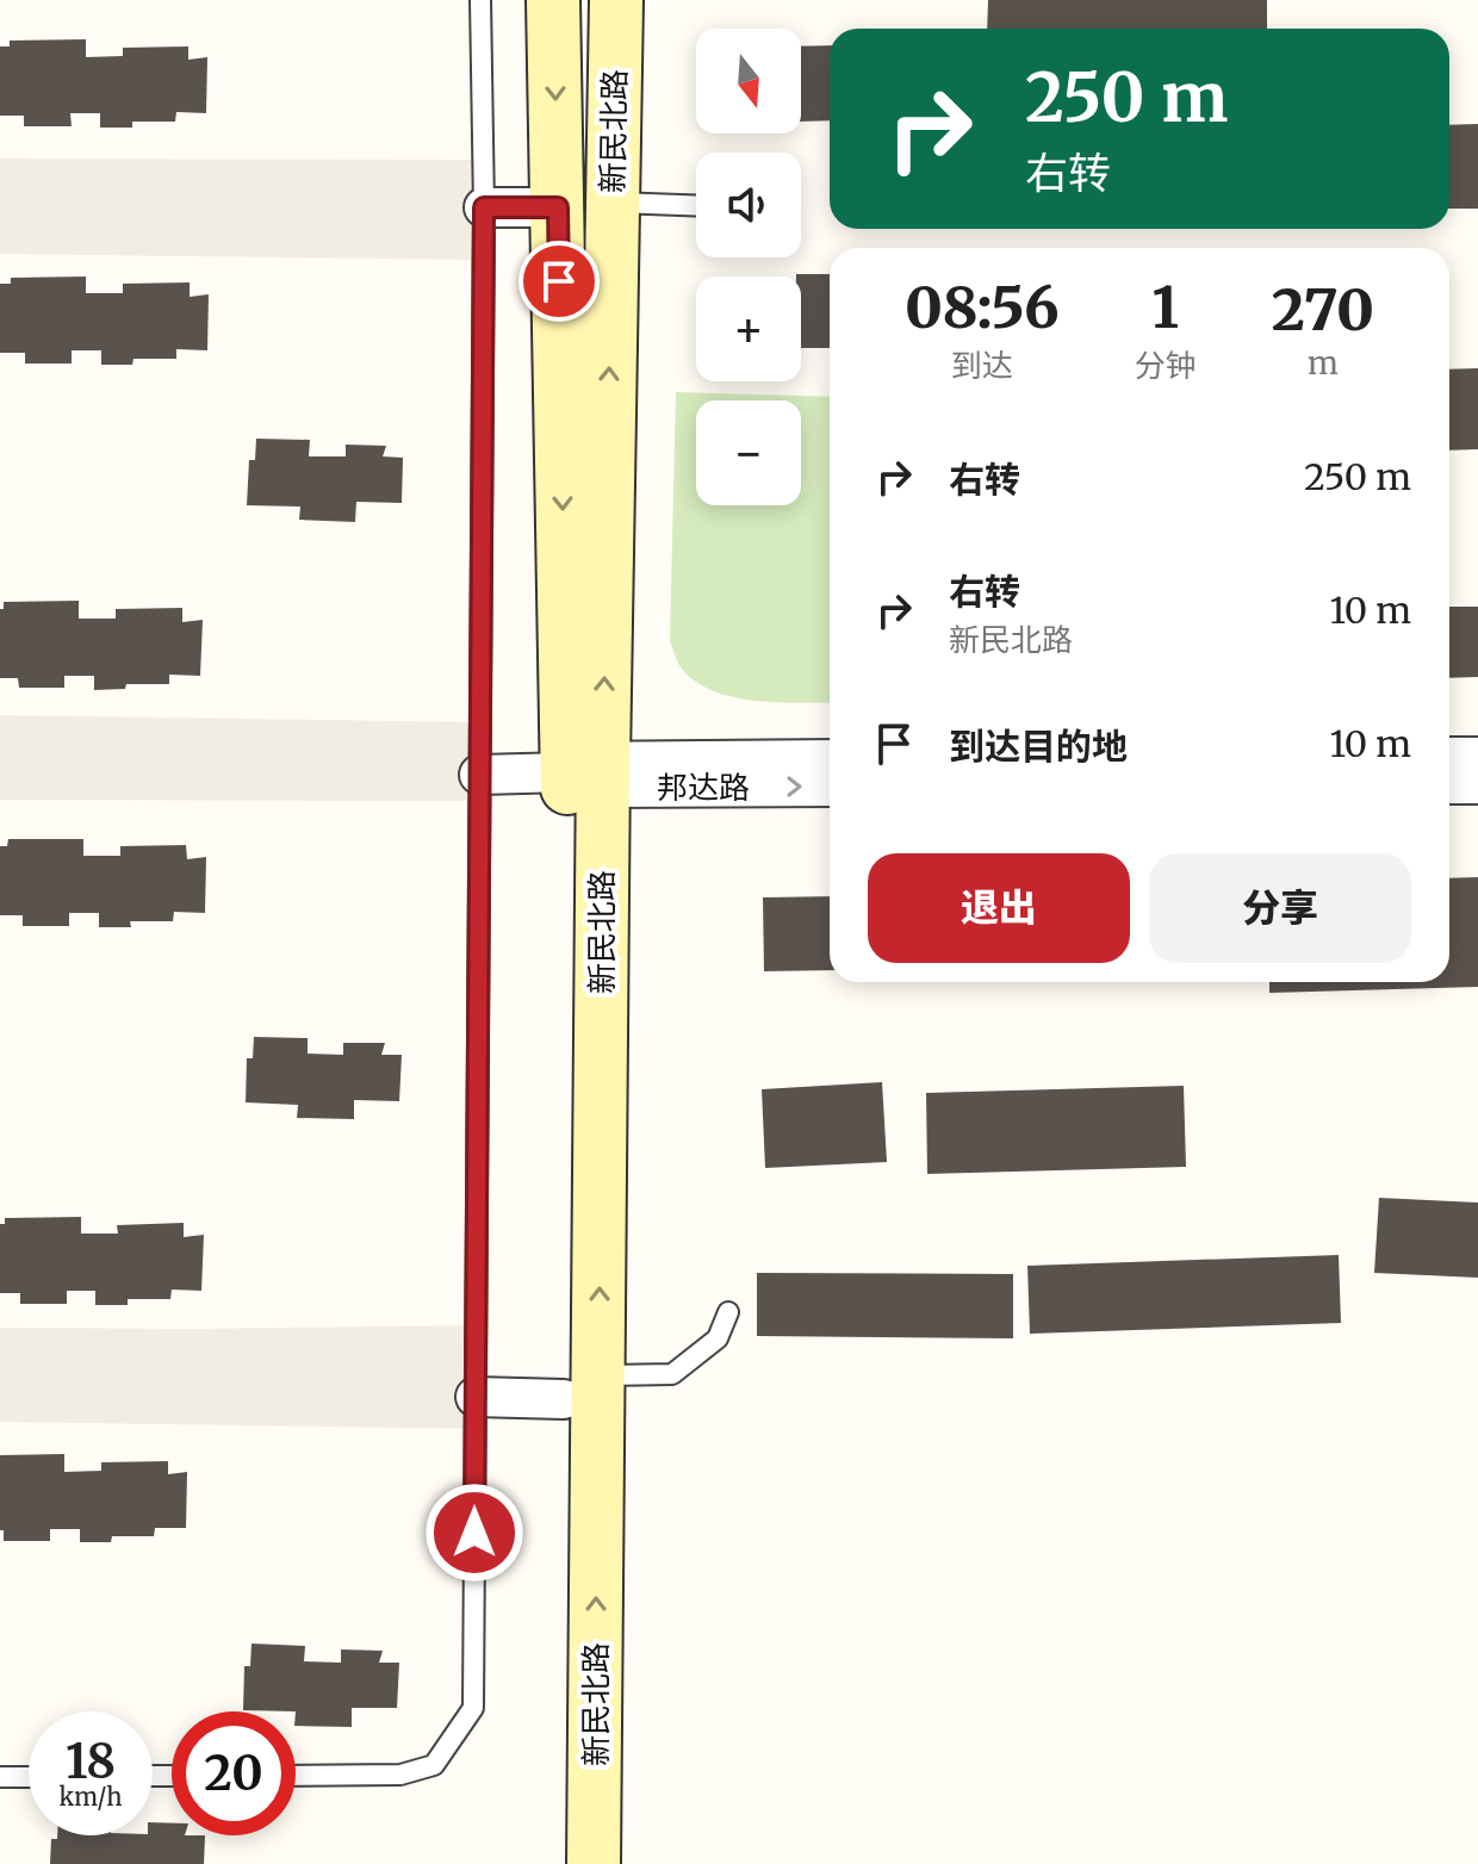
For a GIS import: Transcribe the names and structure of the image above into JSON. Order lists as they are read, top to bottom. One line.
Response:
{"streets":{"street":["新民北路","邦达路"]},"crossings":[["新民北路","邦达路"]],"north":"bottom","page":{"map_buttons":["+","−"],"turn":["250 m","右转"],"eta":["08:56","到达","1","分钟","270","m"],"list":[{"name":"右转","value":"250 m"},{"name":"右转","note":"新民北路","value":"10 m"},{"name":"到达目的地","value":"10 m"}],"buttons":["退出","分享"],"speed":"18 km/h","limit":"20"}}
